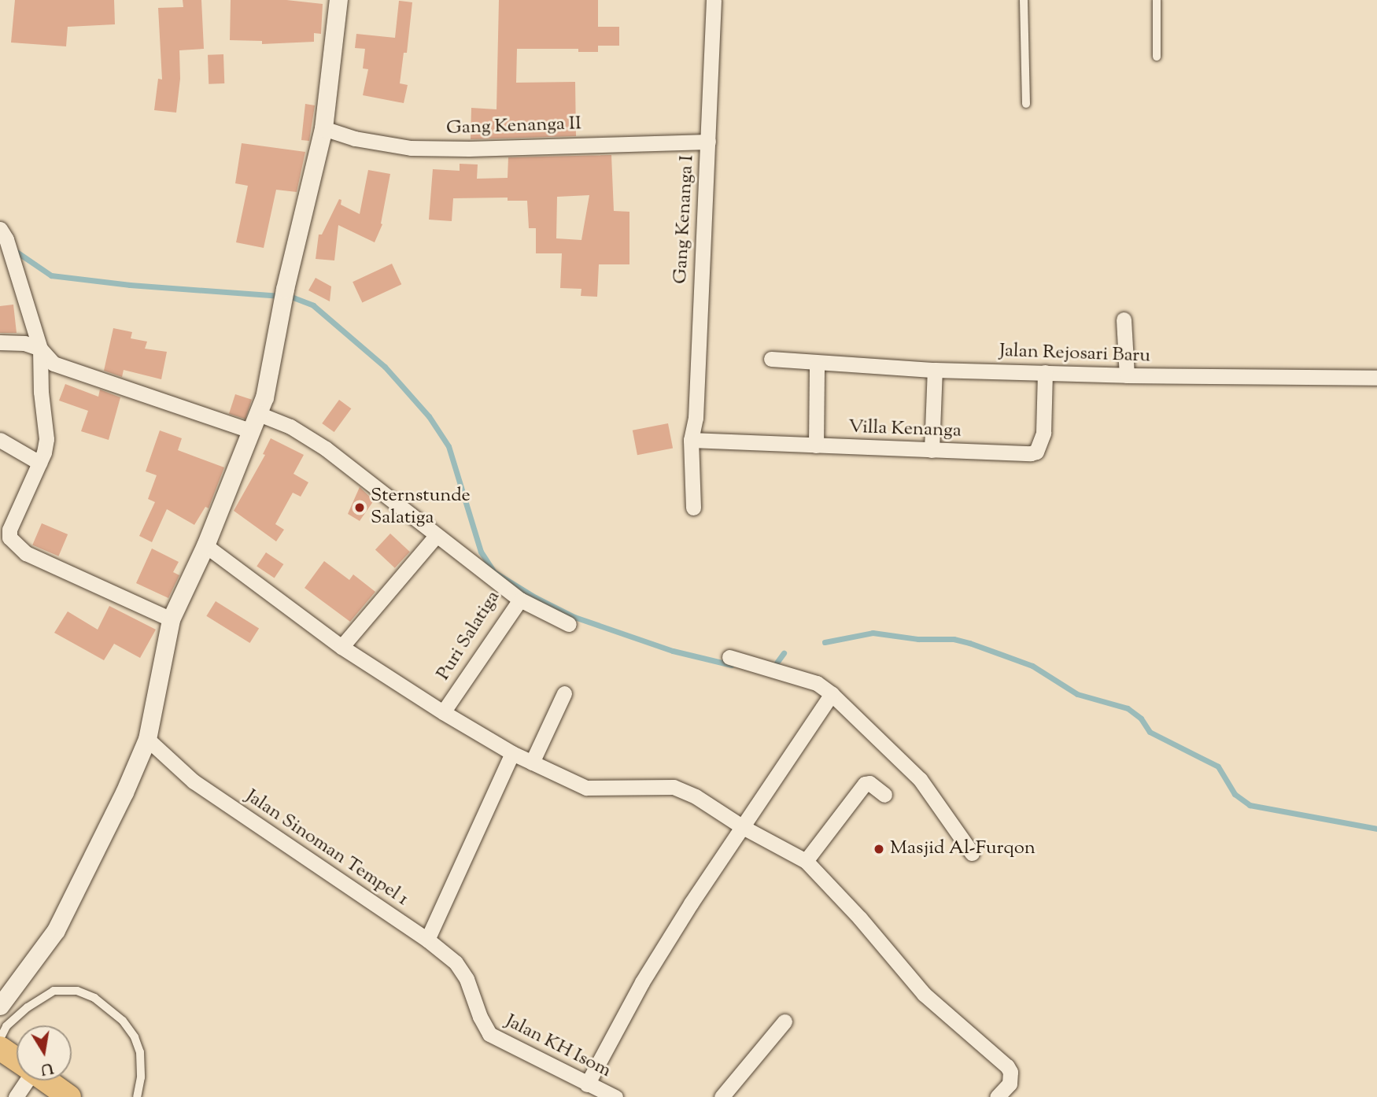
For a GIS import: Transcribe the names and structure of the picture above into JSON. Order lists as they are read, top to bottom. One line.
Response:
{"streets":{"street":["Gang Kenanga II","Gang Kenanga I","Jalan Rejosari Baru","Villa Kenanga","Puri Salatiga","Jalan Sinoman Tempel 1","Jalan KH Isom"]},"crossings":[["Gang Kenanga II","Gang Kenanga I"],["Gang Kenanga I","Villa Kenanga"],["Jalan Rejosari Baru","Villa Kenanga"],["Jalan Sinoman Tempel 1","Jalan KH Isom"]],"places":["Sternstunde Salatiga","Masjid Al-Furqon"],"north":"bottom"}
